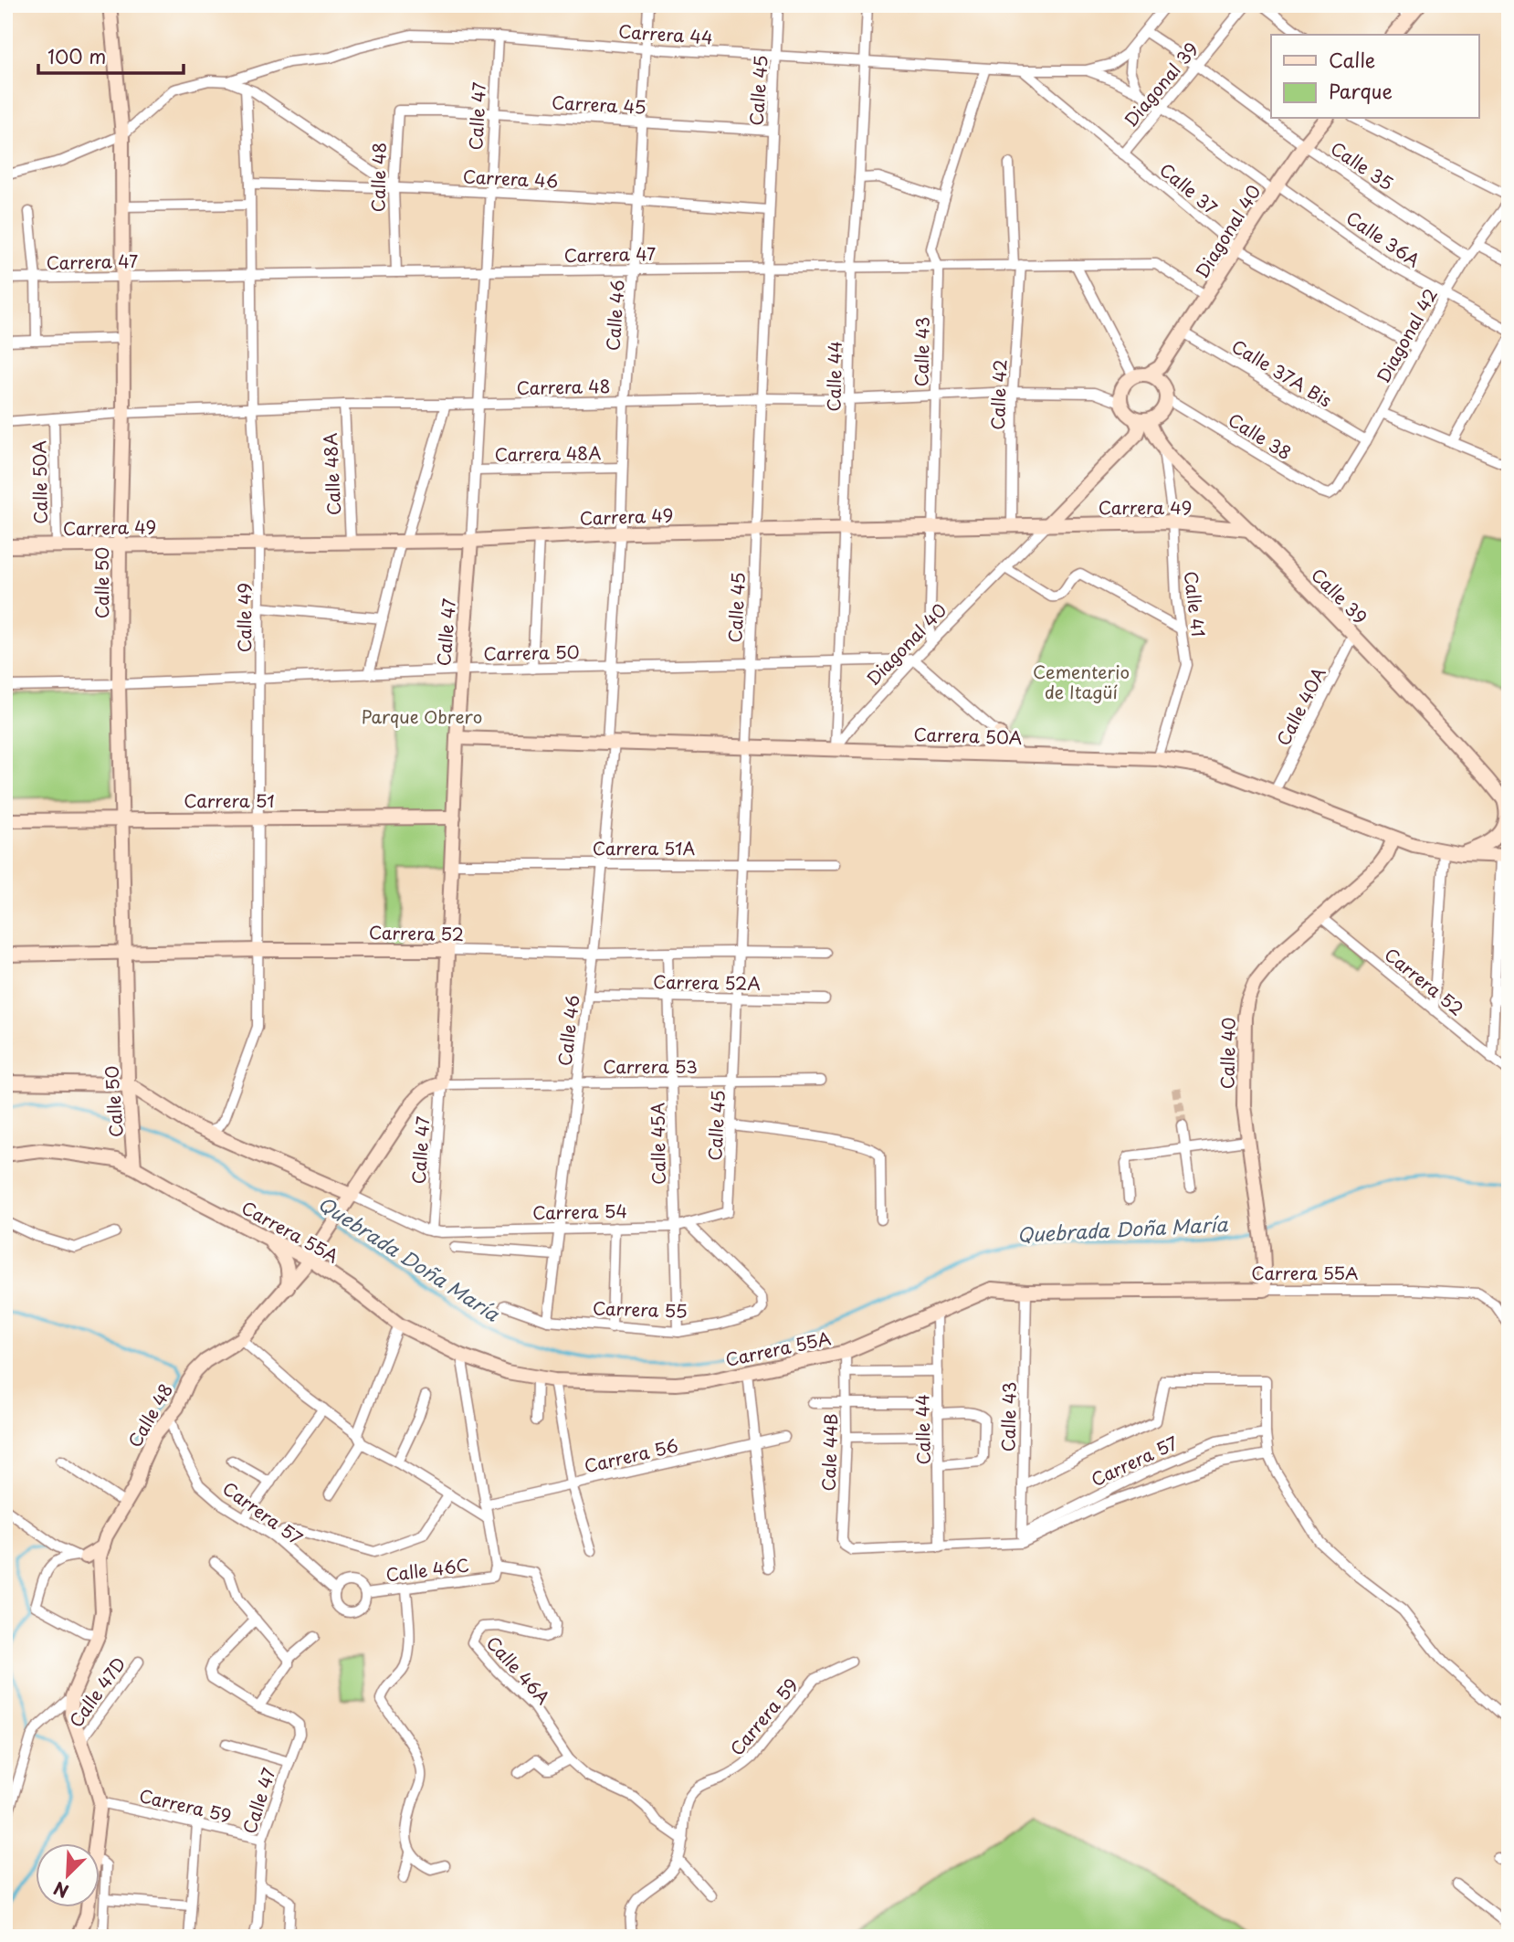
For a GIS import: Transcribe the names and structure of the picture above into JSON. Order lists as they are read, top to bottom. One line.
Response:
{"streets":{"street":["Carrera 44","Diagonal 39","Calle 45","Carrera 45","Calle 47","Calle 35","Calle 48","Carrera 46","Calle 37","Diagonal 40","Calle 36A","Carrera 47","Calle 46","Diagonal 42","Calle 43","Calle 37A Bis","Calle 44","Carrera 48","Calle 42","Calle 38","Carrera 48A","Calle 48A","Calle 50A","Carrera 49","Calle 50","Calle 39","Calle 41","Calle 49","Carrera 50","Calle 40A","Carrera 50A","Carrera 51","Carrera 51A","Carrera 52","Carrera 52A","Calle 40","Carrera 53","Calle 45A","Carrera 54","Carrera 55A","Carrera 55","Cale 44B","Carrera 56","Carrera 57","Calle 46C","Calle 46A","Calle 47D","Carrera 59"]},"crossings":[["Carrera 44","Calle 45"],["Carrera 44","Calle 47"],["Carrera 44","Calle 37"],["Carrera 44","Calle 36A"],["Carrera 44","Calle 46"],["Carrera 44","Calle 43"],["Carrera 44","Calle 44"],["Carrera 44","Calle 50"],["Diagonal 39","Calle 35"],["Diagonal 39","Calle 37"],["Diagonal 39","Calle 36A"],["Calle 45","Carrera 45"],["Calle 45","Carrera 46"],["Calle 45","Carrera 47"],["Calle 45","Carrera 48"],["Calle 45","Carrera 49"],["Calle 45","Carrera 50"],["Calle 45","Carrera 50A"],["Calle 45","Carrera 51A"],["Calle 45","Carrera 52"],["Calle 45","Carrera 52A"],["Calle 45","Carrera 53"],["Calle 45","Carrera 54"],["Carrera 45","Calle 47"],["Carrera 45","Calle 48"],["Carrera 45","Calle 46"],["Calle 47","Calle 48"],["Calle 47","Carrera 46"],["Calle 47","Carrera 47"],["Calle 47","Carrera 48"],["Calle 47","Carrera 48A"],["Calle 47","Carrera 49"],["Calle 47","Carrera 50"],["Calle 47","Carrera 50A"],["Calle 47","Carrera 51"],["Calle 47","Carrera 51A"],["Calle 47","Carrera 52"],["Calle 47","Carrera 53"],["Calle 47","Carrera 54"],["Calle 47","Carrera 59"],["Calle 35","Diagonal 40"],["Calle 35","Diagonal 42"],["Calle 48","Carrera 46"],["Calle 48","Carrera 47"],["Calle 48","Carrera 53"],["Calle 48","Carrera 55A"],["Calle 48","Carrera 57"],["Carrera 46","Calle 46"],["Carrera 46","Calle 49"],["Calle 37","Diagonal 40"],["Calle 37","Diagonal 42"],["Diagonal 40","Calle 36A"],["Diagonal 40","Carrera 47"],["Diagonal 40","Calle 43"],["Diagonal 40","Calle 37A Bis"],["Diagonal 40","Calle 44"],["Diagonal 40","Carrera 48"],["Diagonal 40","Calle 38"],["Diagonal 40","Carrera 49"],["Diagonal 40","Calle 39"],["Diagonal 40","Carrera 50"],["Diagonal 40","Carrera 50A"],["Calle 36A","Diagonal 42"],["Carrera 47","Calle 46"],["Carrera 47","Calle 43"],["Carrera 47","Calle 44"],["Carrera 47","Calle 42"],["Carrera 47","Calle 50"],["Carrera 47","Calle 49"],["Calle 46","Carrera 48"],["Calle 46","Carrera 48A"],["Calle 46","Carrera 49"],["Calle 46","Carrera 50"],["Calle 46","Carrera 50A"],["Calle 46","Carrera 51A"],["Calle 46","Carrera 52"],["Calle 46","Carrera 52A"],["Calle 46","Carrera 53"],["Calle 46","Carrera 54"],["Calle 46","Carrera 55"],["Diagonal 42","Calle 37A Bis"],["Diagonal 42","Calle 38"],["Calle 43","Carrera 48"],["Calle 43","Carrera 49"],["Calle 43","Carrera 55A"],["Calle 43","Carrera 57"],["Calle 44","Carrera 48"],["Calle 44","Carrera 49"],["Calle 44","Carrera 50"],["Calle 44","Carrera 50A"],["Calle 44","Carrera 55A"],["Calle 44","Cale 44B"],["Carrera 48","Calle 42"],["Carrera 48","Calle 38"],["Carrera 48","Calle 48A"],["Carrera 48","Calle 50A"],["Carrera 48","Calle 50"],["Carrera 48","Calle 39"],["Carrera 48","Calle 49"],["Calle 42","Carrera 49"],["Calle 38","Calle 39"],["Calle 48A","Carrera 49"],["Calle 50A","Carrera 49"],["Carrera 49","Calle 50"],["Carrera 49","Calle 39"],["Carrera 49","Calle 41"],["Carrera 49","Calle 49"],["Calle 50","Carrera 50"],["Calle 50","Carrera 51"],["Calle 50","Carrera 52"],["Calle 50","Carrera 55A"],["Calle 39","Calle 41"],["Calle 39","Calle 40A"],["Calle 39","Carrera 50A"],["Calle 41","Carrera 50A"],["Calle 49","Carrera 50"],["Calle 49","Carrera 51"],["Calle 49","Carrera 52"],["Calle 40A","Carrera 50A"],["Carrera 50A","Calle 40"],["Carrera 52","Calle 40"],["Carrera 52","Calle 45A"],["Carrera 52A","Calle 45A"],["Calle 40","Carrera 55A"],["Carrera 53","Calle 45A"],["Calle 45A","Carrera 54"],["Calle 45A","Carrera 55"],["Carrera 54","Carrera 55"],["Carrera 55A","Cale 44B"],["Carrera 57","Calle 46C"],["Calle 46C","Calle 46A"],["Calle 46A","Carrera 59"]],"water":["Quebrada Doña María"],"parks":["Cementerio de Itagüí","Parque Obrero"],"legend":["Calle","Parque"],"scale_bar":"100 m","north":"bottom left"}
